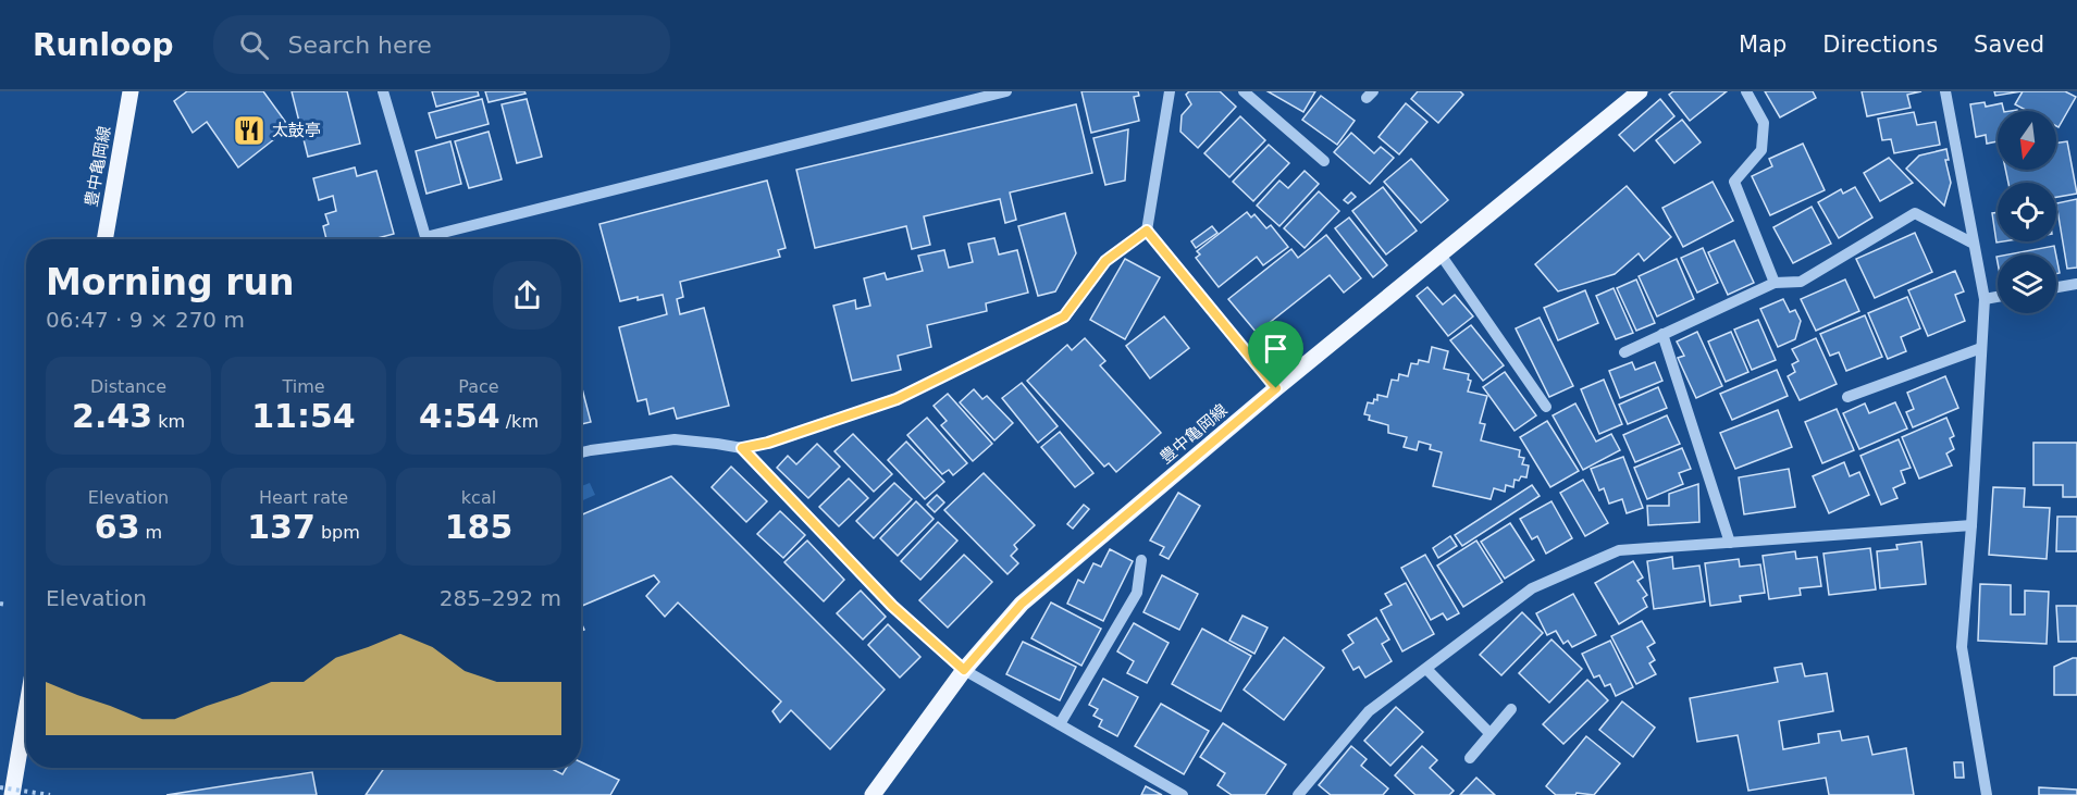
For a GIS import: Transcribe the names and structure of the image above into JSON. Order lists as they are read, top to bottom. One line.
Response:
{"streets":{"main road":["豊中亀岡線"]},"places":{"restaurant":["太鼓亭"]},"north":"bottom","page":{"header":"Runloop","search":"Search here","nav":["Map","Directions","Saved"],"heading":["Morning run","06:47 · 9 × 270 m"],"stats":[["Distance","2.43 km"],["Time","11:54"],["Pace","4:54 /km"],["Elevation","63 m"],["Heart rate","137 bpm"],["kcal","185"]],"chart":["Elevation","285–292 m"]}}
